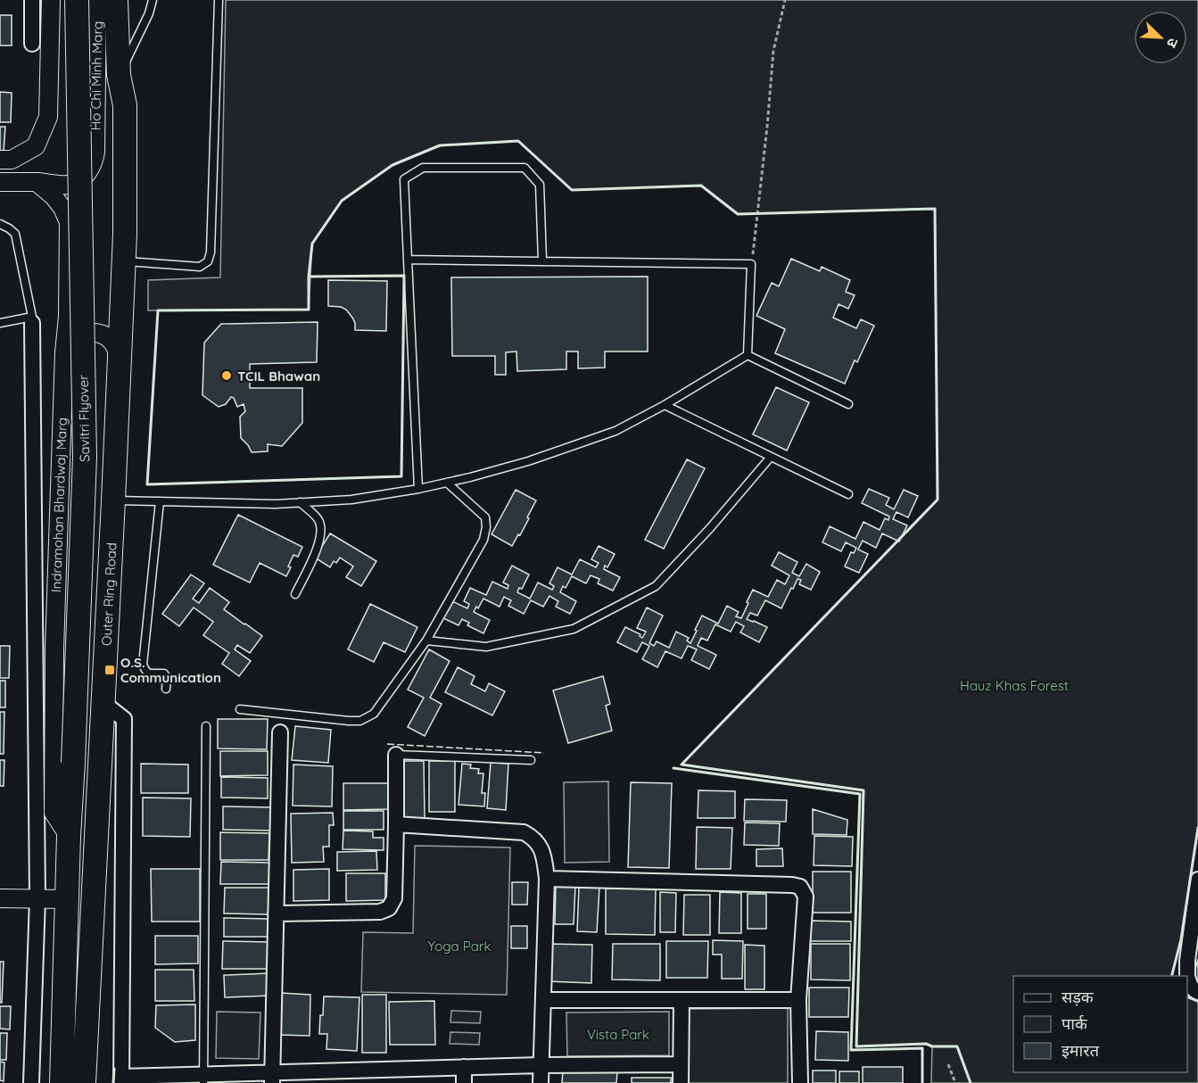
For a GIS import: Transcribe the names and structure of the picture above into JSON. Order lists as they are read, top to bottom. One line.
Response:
{"streets":{"main road":["Ho Chi Minh Marg","Savitri Flyover","Outer Ring Road"],"street":["Indramohan Bhardwaj Marg"]},"crossings":[["Ho Chi Minh Marg","Indramohan Bhardwaj Marg"],["Ho Chi Minh Marg","Outer Ring Road"],["Savitri Flyover","Indramohan Bhardwaj Marg"]],"parks":["Hauz Khas Forest","Yoga Park","Vista Park"],"places":{"other":["TCIL Bhawan"],"transit":["O.S. Communication"]},"legend":["सड़क","पार्क","इमारत"],"north":"bottom right"}
